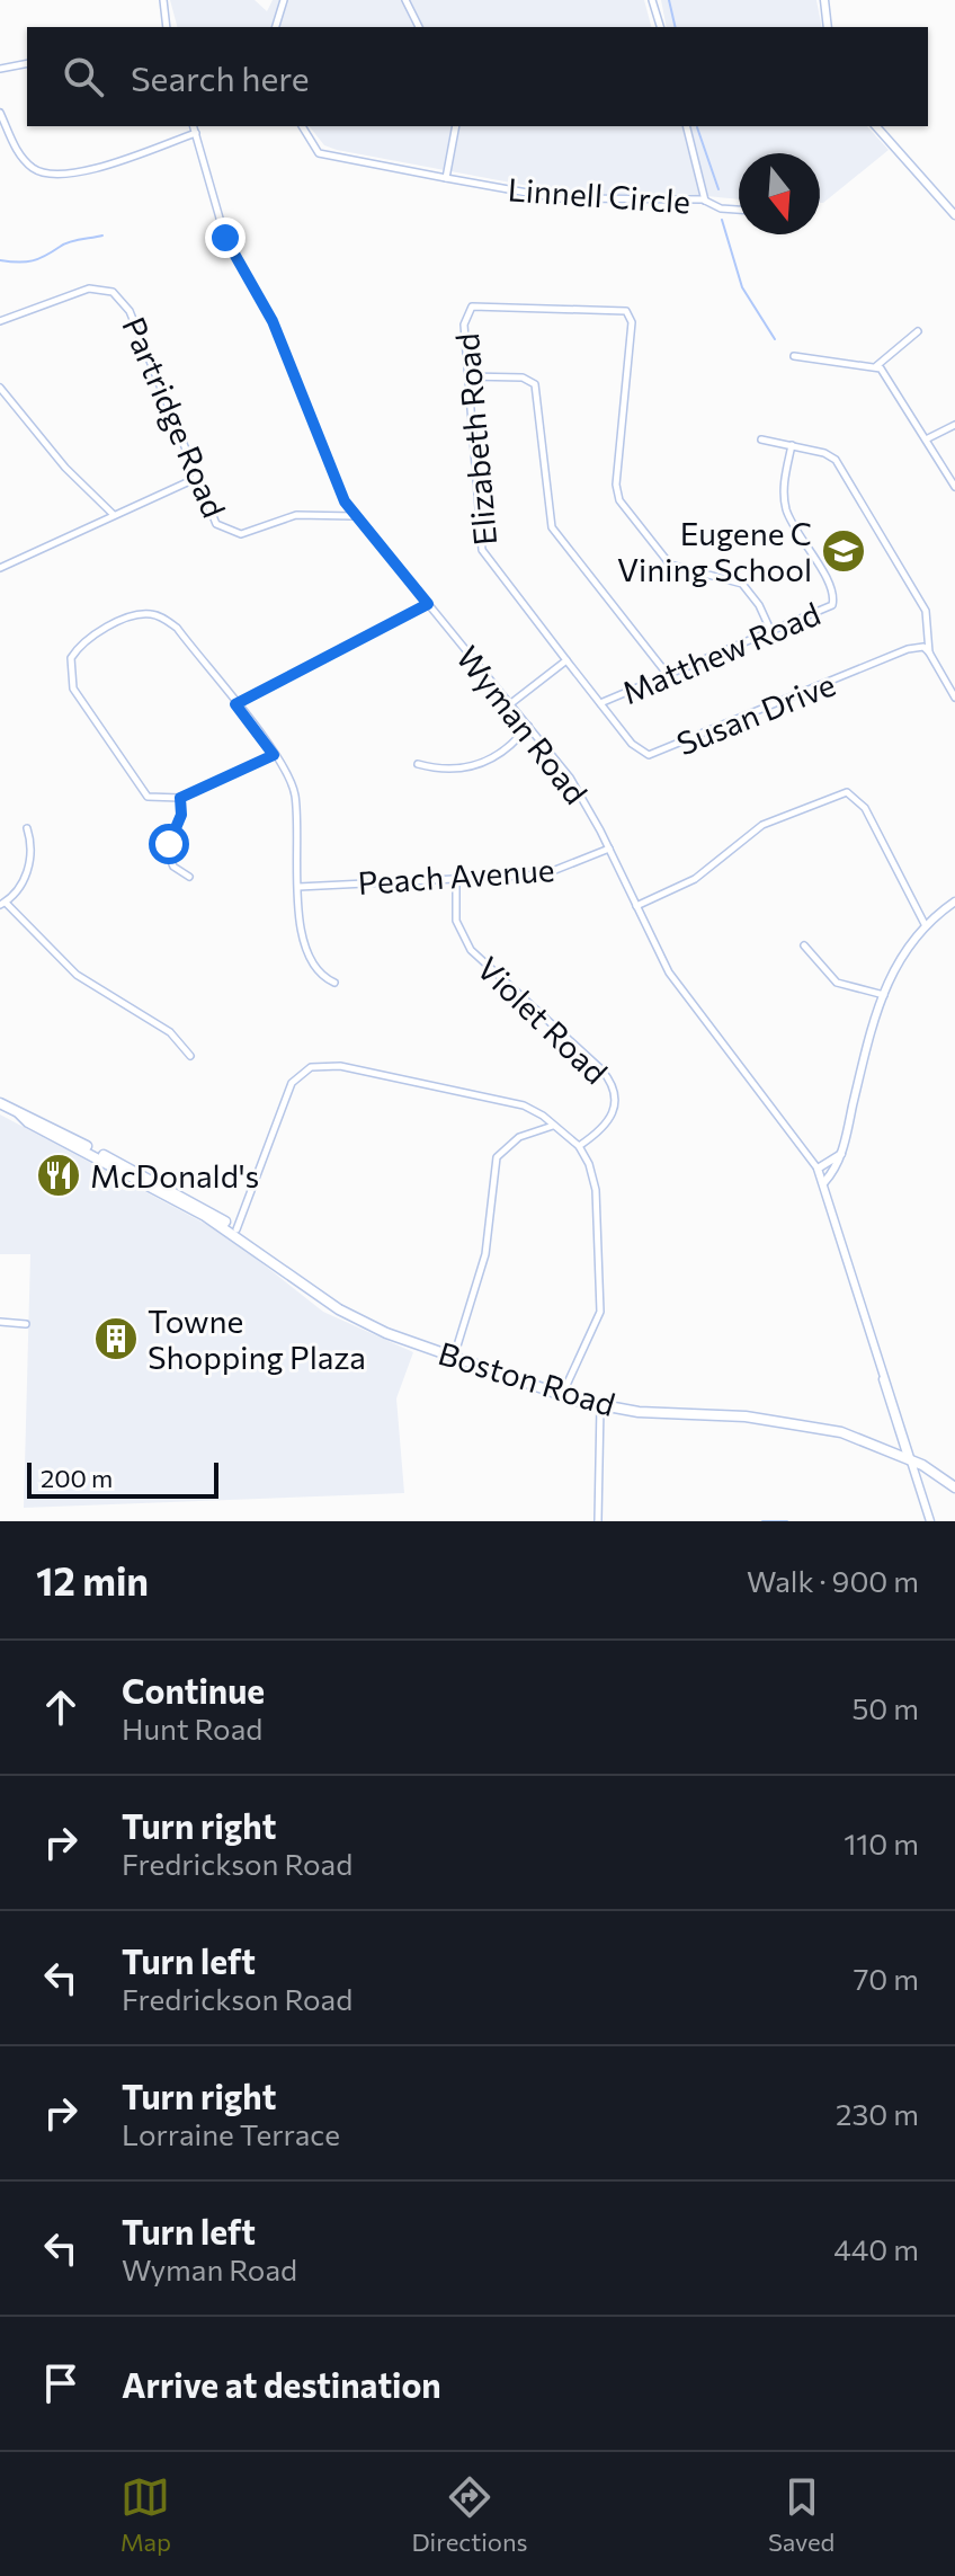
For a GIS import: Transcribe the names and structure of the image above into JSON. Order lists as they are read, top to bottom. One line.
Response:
{"streets":{"main road":["Boston Road"],"street":["Linnell Circle","Partridge Road","Elizabeth Road","Matthew Road","Susan Drive","Wyman Road","Peach Avenue","Violet Road"]},"crossings":[["Partridge Road","Wyman Road"],["Elizabeth Road","Matthew Road"],["Elizabeth Road","Susan Drive"],["Matthew Road","Susan Drive"],["Wyman Road","Peach Avenue"],["Wyman Road","Boston Road"],["Peach Avenue","Violet Road"]],"places":{"school or university":["Eugene C Vining School"],"restaurant":["McDonald's"],"building":["Towne Shopping Plaza"]},"scale_bar":"200 m","north":"bottom","page":{"search":"Search here","scale":"200 m","heading":["12 min","Walk · 900 m"],"list":[["Continue","Hunt Road","50 m"],["Turn right","Fredrickson Road","110 m"],["Turn left","Fredrickson Road","70 m"],["Turn right","Lorraine Terrace","230 m"],["Turn left","Wyman Road","440 m"],"Arrive at destination"],"nav":["Map","Directions","Saved"]}}
